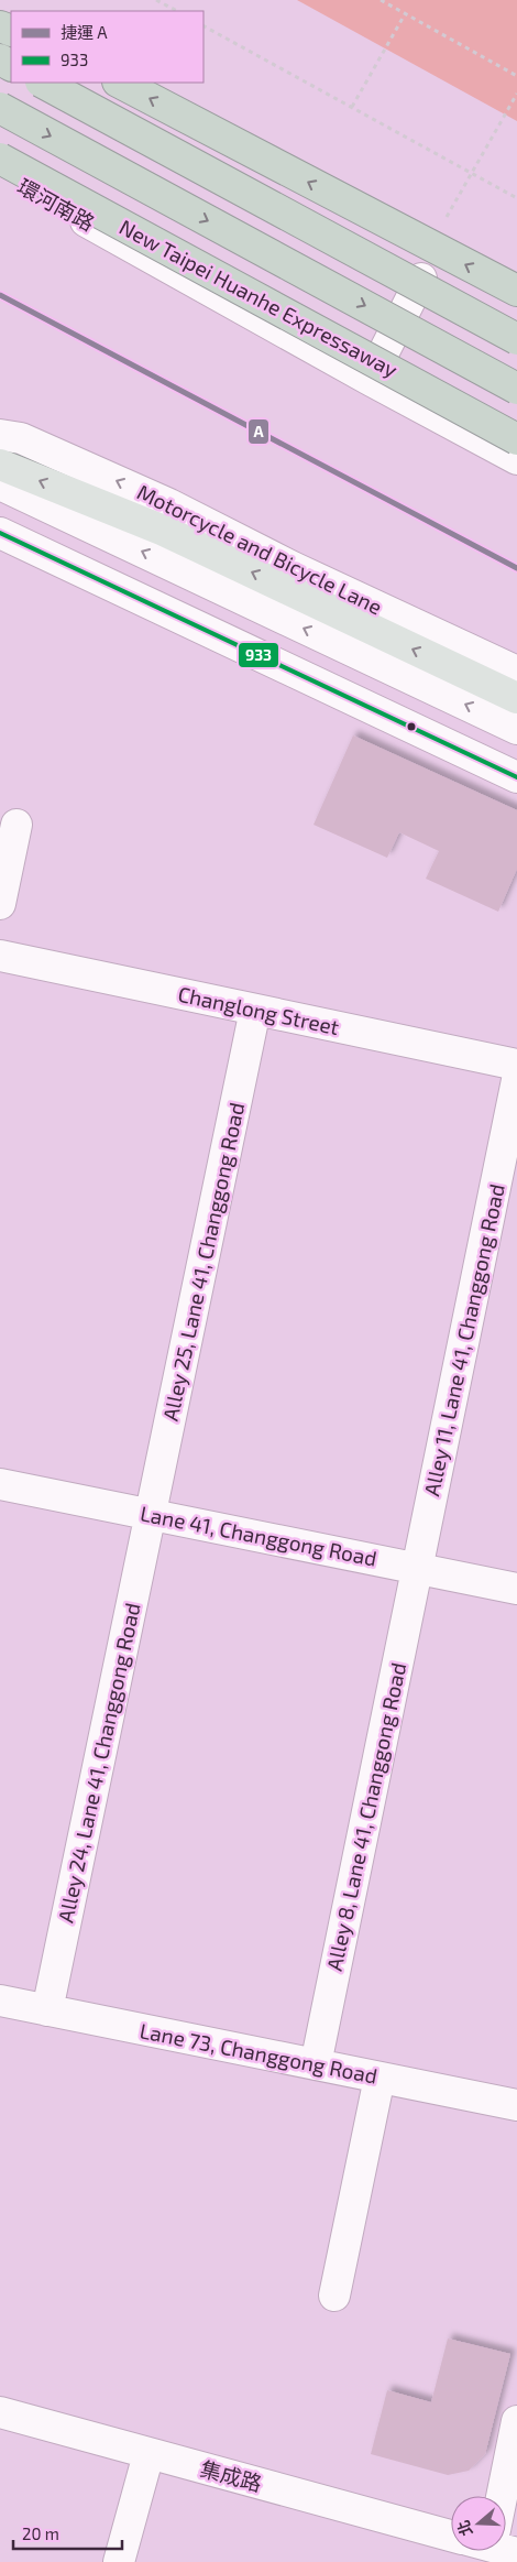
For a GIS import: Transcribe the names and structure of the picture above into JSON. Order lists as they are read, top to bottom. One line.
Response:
{"streets":{"highway":["New Taipei Huanhe Expressaway"],"street":["環河南路","Motorcycle and Bicycle Lane","Changlong Street","Alley 25, Lane 41, Changgong Road","Alley 11, Lane 41, Changgong Road","Lane 41, Changgong Road","Alley 24, Lane 41, Changgong Road","Alley 8, Lane 41, Changgong Road","Lane 73, Changgong Road","集成路"]},"crossings":[["Changlong Street","Alley 25, Lane 41, Changgong Road"],["Alley 25, Lane 41, Changgong Road","Lane 41, Changgong Road"],["Alley 25, Lane 41, Changgong Road","Alley 24, Lane 41, Changgong Road"],["Alley 11, Lane 41, Changgong Road","Lane 41, Changgong Road"],["Alley 11, Lane 41, Changgong Road","Alley 8, Lane 41, Changgong Road"],["Lane 41, Changgong Road","Alley 24, Lane 41, Changgong Road"],["Lane 41, Changgong Road","Alley 8, Lane 41, Changgong Road"],["Alley 24, Lane 41, Changgong Road","Lane 73, Changgong Road"],["Alley 8, Lane 41, Changgong Road","Lane 73, Changgong Road"]],"lines":["metro line A","transit line 933"],"legend":["捷運 A","933"],"scale_bar":"20 m","north":"left"}
